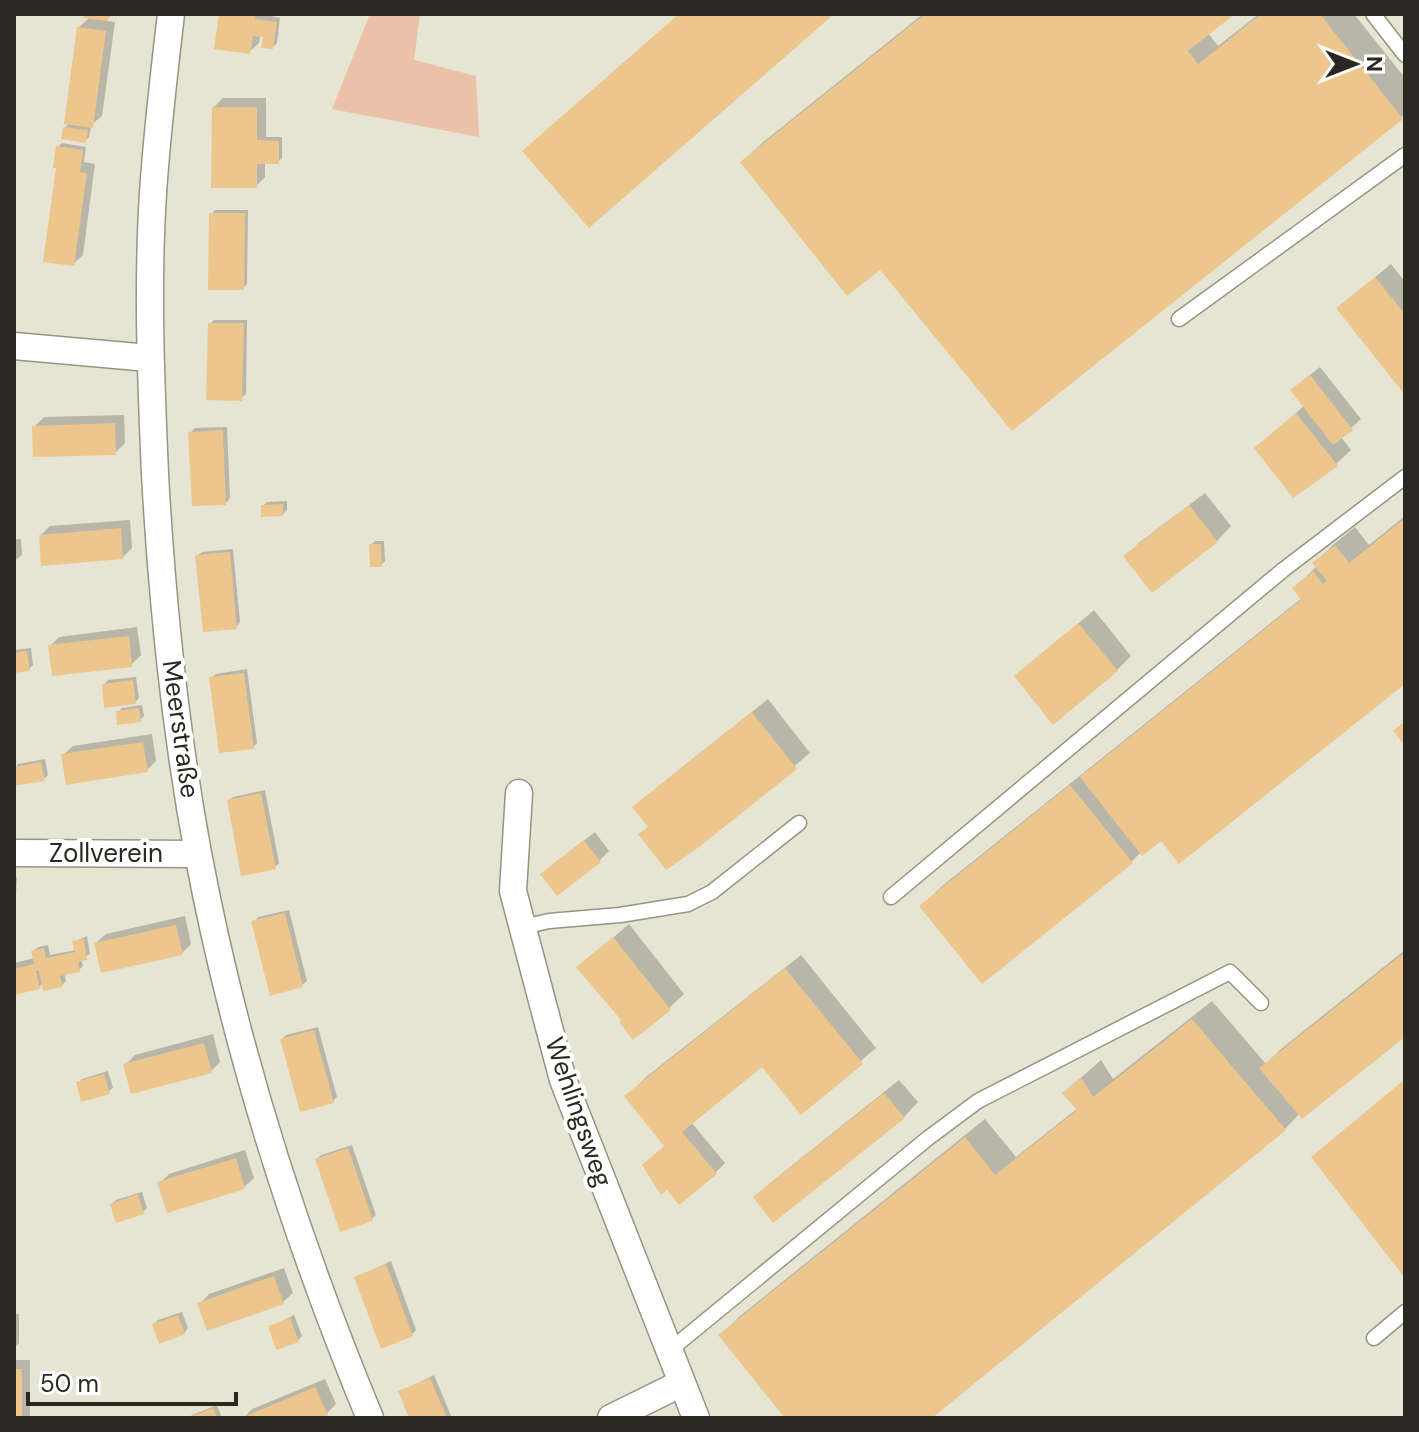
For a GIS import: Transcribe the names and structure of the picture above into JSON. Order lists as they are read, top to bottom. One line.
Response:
{"streets":{"street":["Meerstraße","Zollverein","Wehlingsweg"]},"crossings":[["Meerstraße","Zollverein"]],"scale_bar":"50 m","north":"right"}
